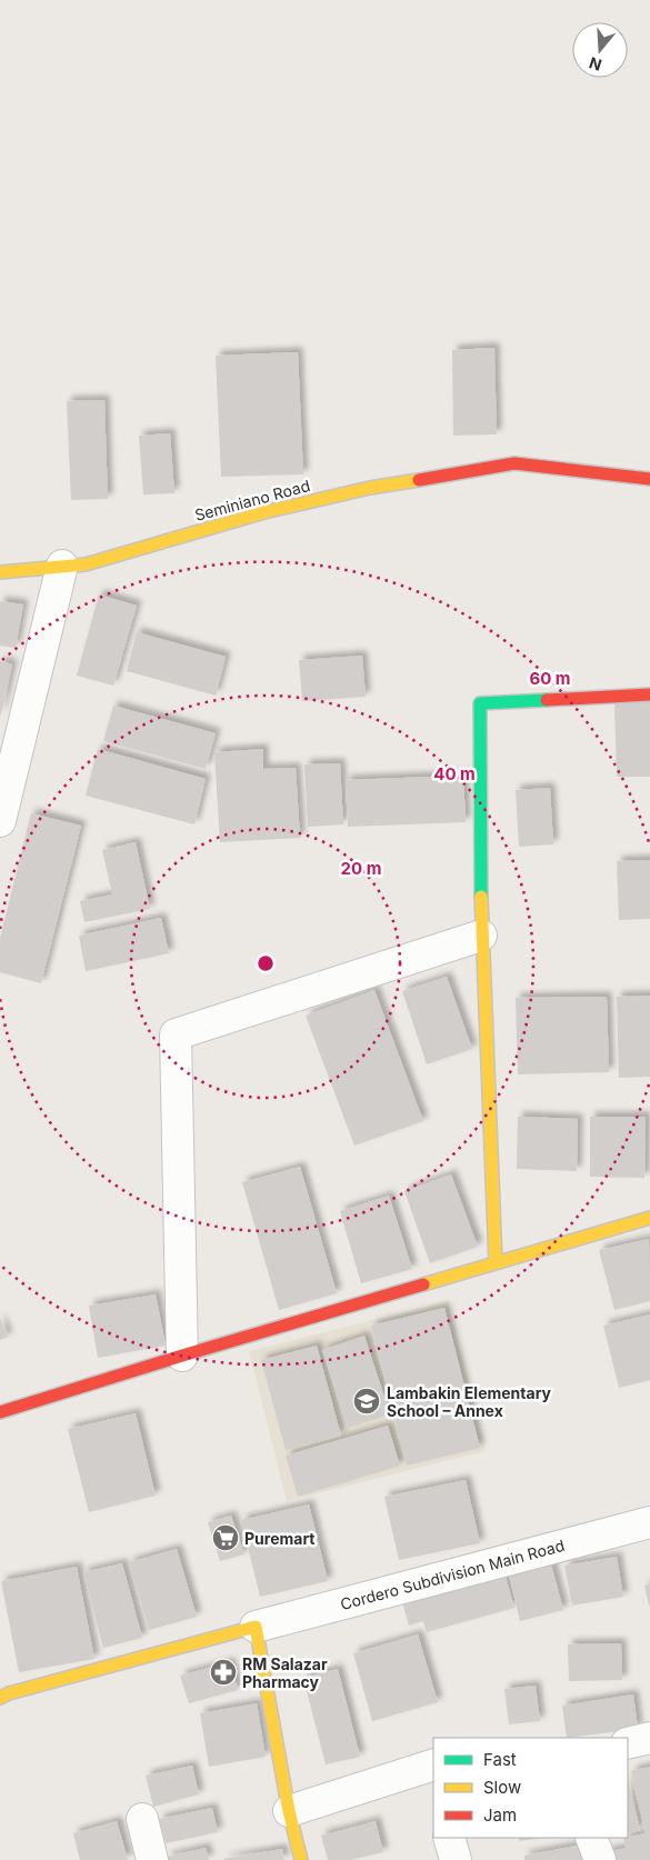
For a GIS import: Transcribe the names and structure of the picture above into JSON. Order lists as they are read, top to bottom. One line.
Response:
{"streets":{"street":["Seminiano Road","Cordero Subdivision Main Road"]},"places":{"school or university":["Lambakin Elementary School – Annex"],"supermarket":["Puremart"],"pharmacy":["RM Salazar Pharmacy"]},"legend":["Fast","Slow","Jam"],"north":"bottom","rings":["60 m","40 m","20 m"]}
